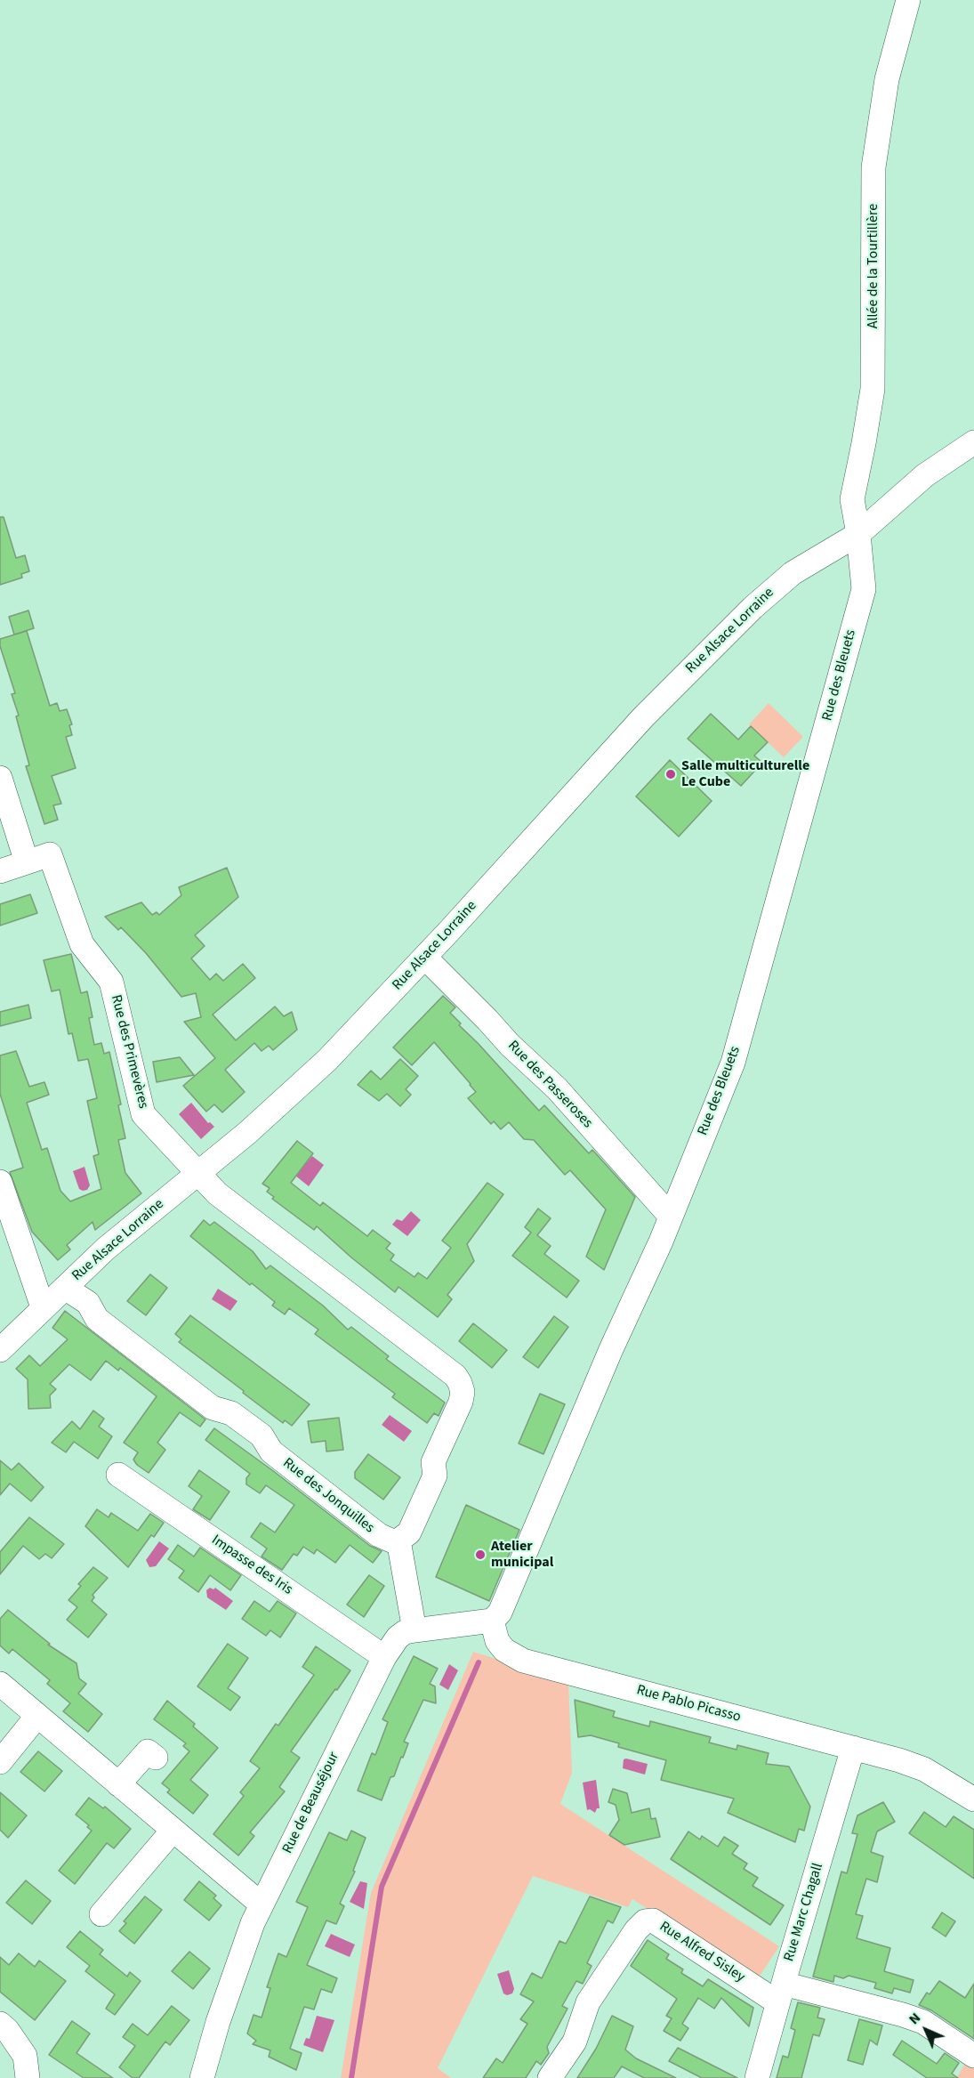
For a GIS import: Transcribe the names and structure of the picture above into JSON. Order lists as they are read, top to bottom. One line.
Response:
{"streets":{"street":["Allée de la Tourtillère","Rue Alsace Lorraine","Rue des Bleuets","Rue des Primevères","Rue des Passeroses","Rue des Jonquilles","Impasse des Iris","Rue Pablo Picasso","Rue de Beauséjour","Rue Marc Chagall","Rue Alfred Sisley"]},"crossings":[["Allée de la Tourtillère","Rue Alsace Lorraine"],["Allée de la Tourtillère","Rue des Bleuets"],["Rue Alsace Lorraine","Rue des Bleuets"],["Rue Alsace Lorraine","Rue des Primevères"],["Rue Alsace Lorraine","Rue des Passeroses"],["Rue Alsace Lorraine","Rue des Jonquilles"],["Rue des Bleuets","Rue des Passeroses"],["Rue des Bleuets","Rue Pablo Picasso"],["Impasse des Iris","Rue de Beauséjour"],["Rue Pablo Picasso","Rue Marc Chagall"],["Rue Marc Chagall","Rue Alfred Sisley"]],"places":["Salle multiculturelle Le Cube","Atelier municipal"],"north":"top left"}
